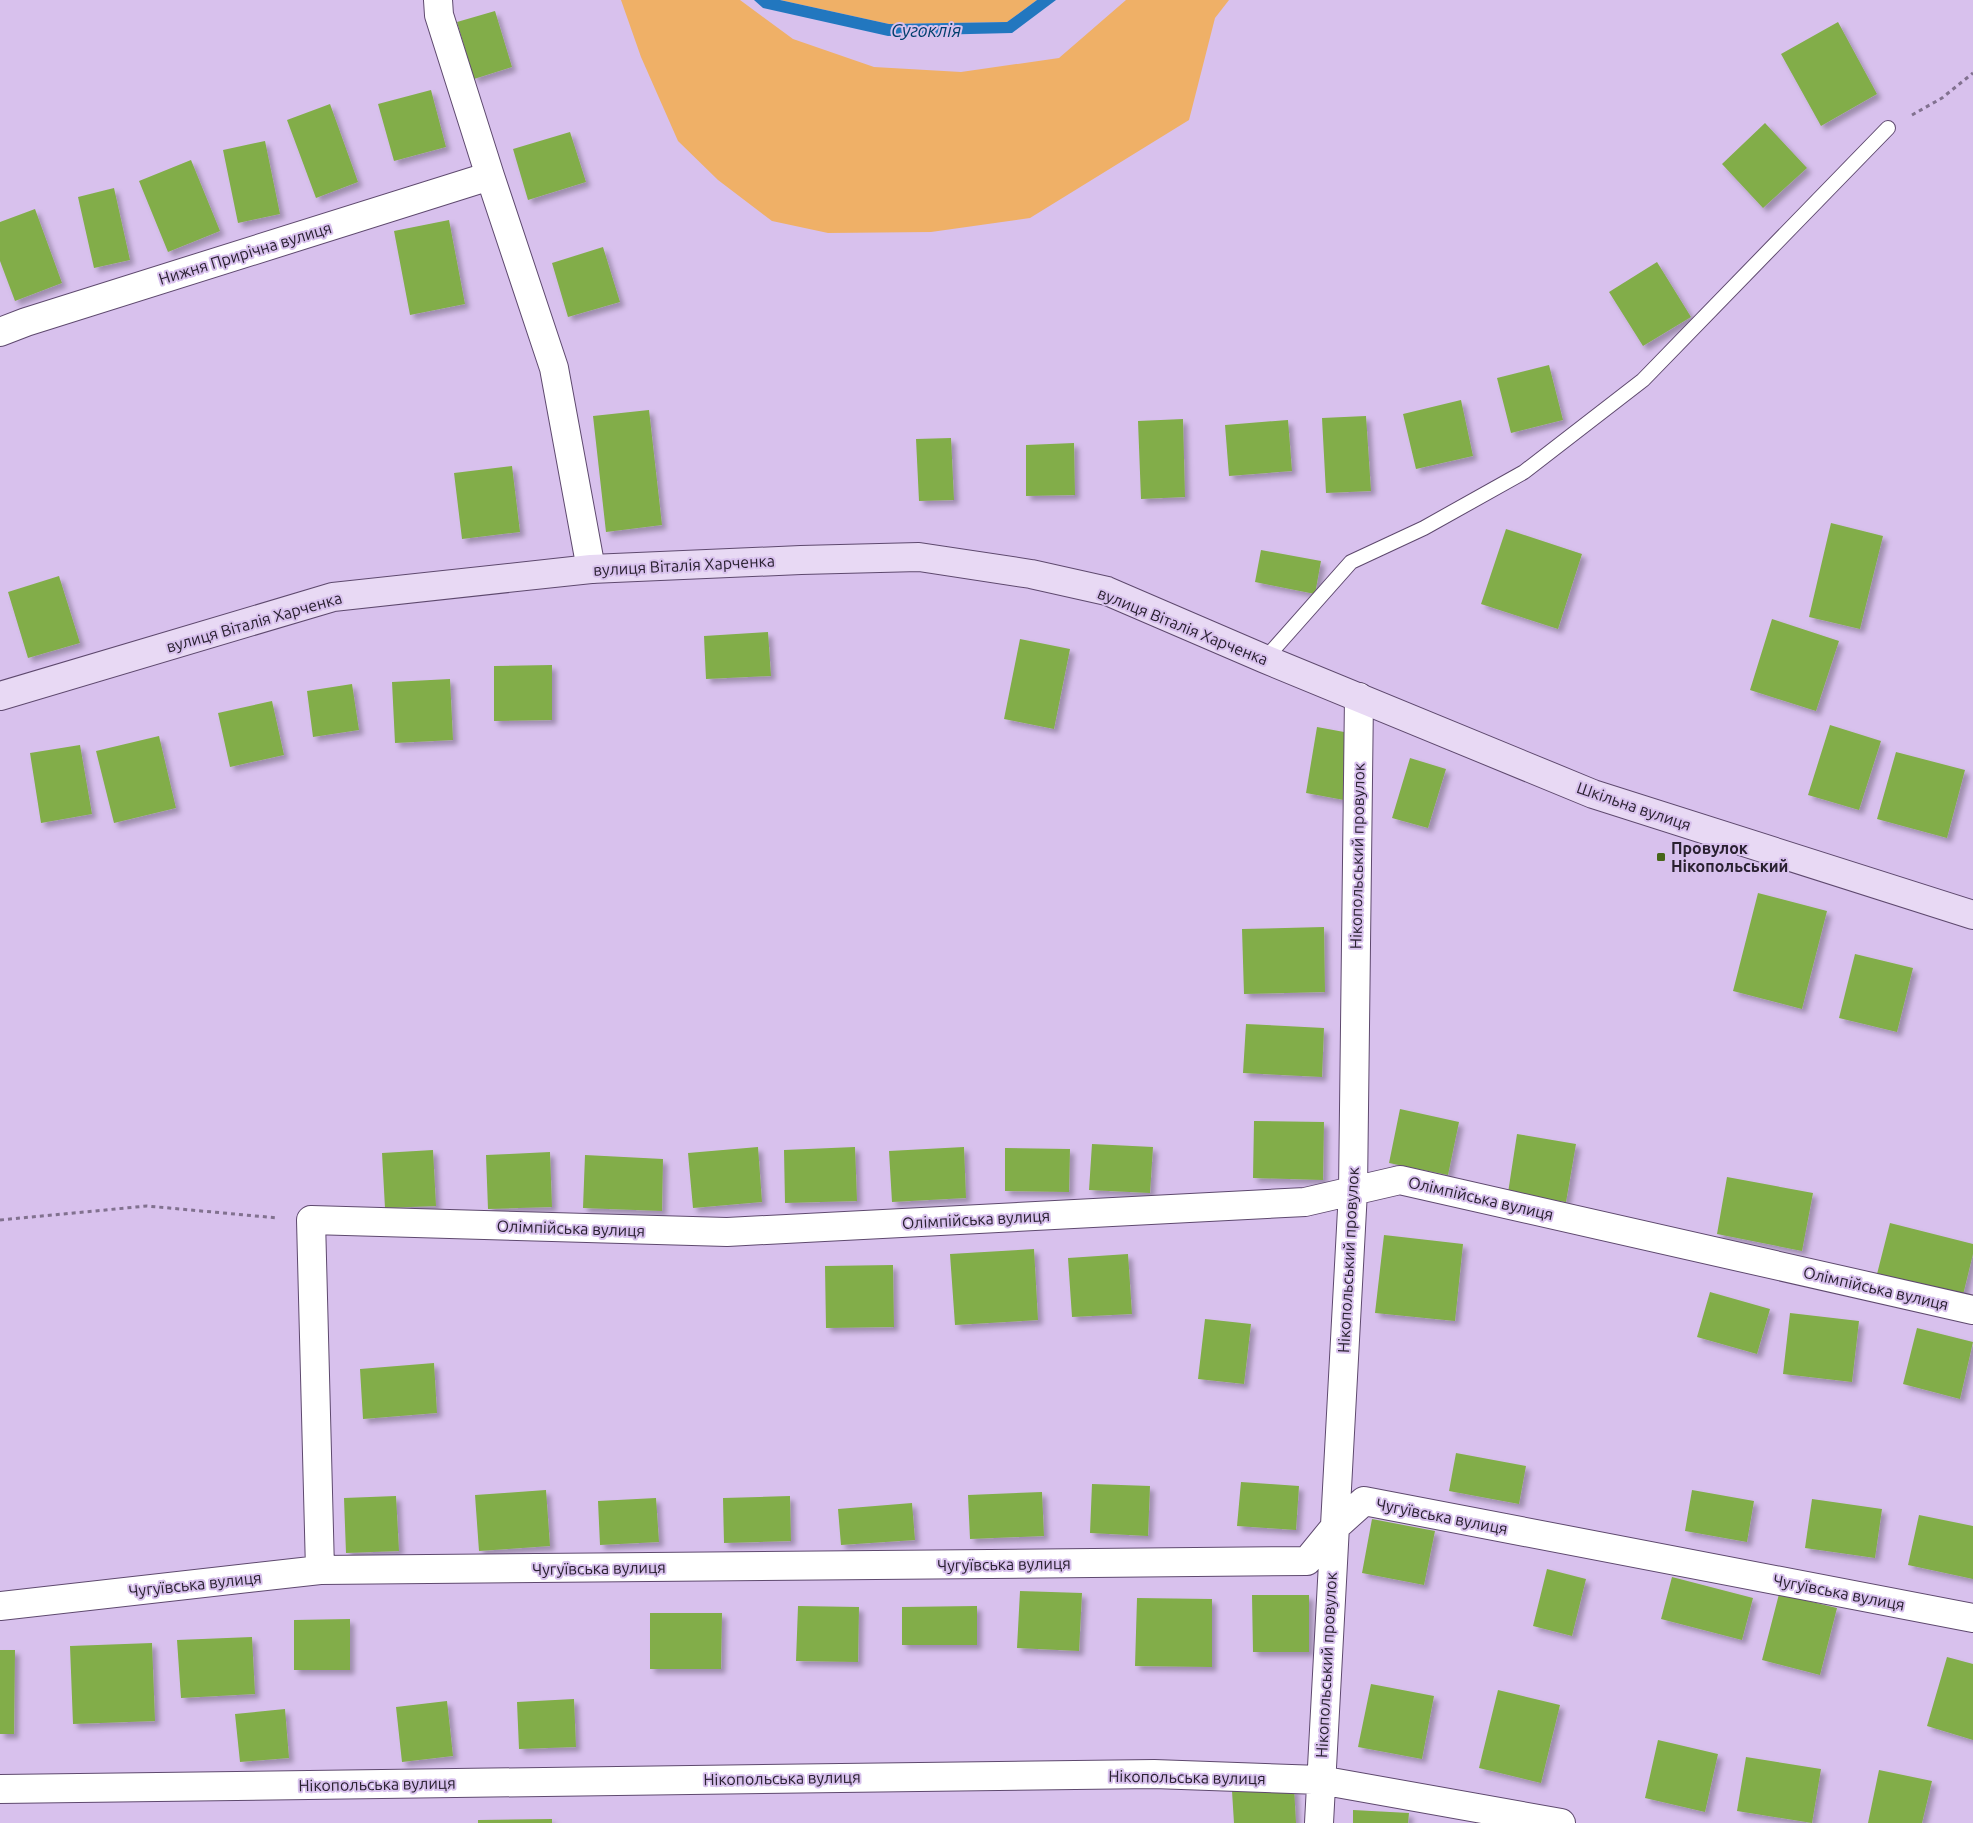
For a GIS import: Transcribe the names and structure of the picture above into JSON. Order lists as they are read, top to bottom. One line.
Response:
{"streets":{"street":["Нижня Прирічна вулиця","вулиця Віталія Харченка","Шкільна вулиця","Нікопольський провулок","Олімпійська вулиця","Чугуївська вулиця","Нікопольська вулиця"]},"crossings":[["вулиця Віталія Харченка","Шкільна вулиця"],["вулиця Віталія Харченка","Нікопольський провулок"],["Шкільна вулиця","Нікопольський провулок"],["Нікопольський провулок","Олімпійська вулиця"],["Нікопольський провулок","Чугуївська вулиця"],["Нікопольський провулок","Нікопольська вулиця"]],"water":["Сугоклія"],"places":{"transit":["Провулок Нікопольський"]}}
